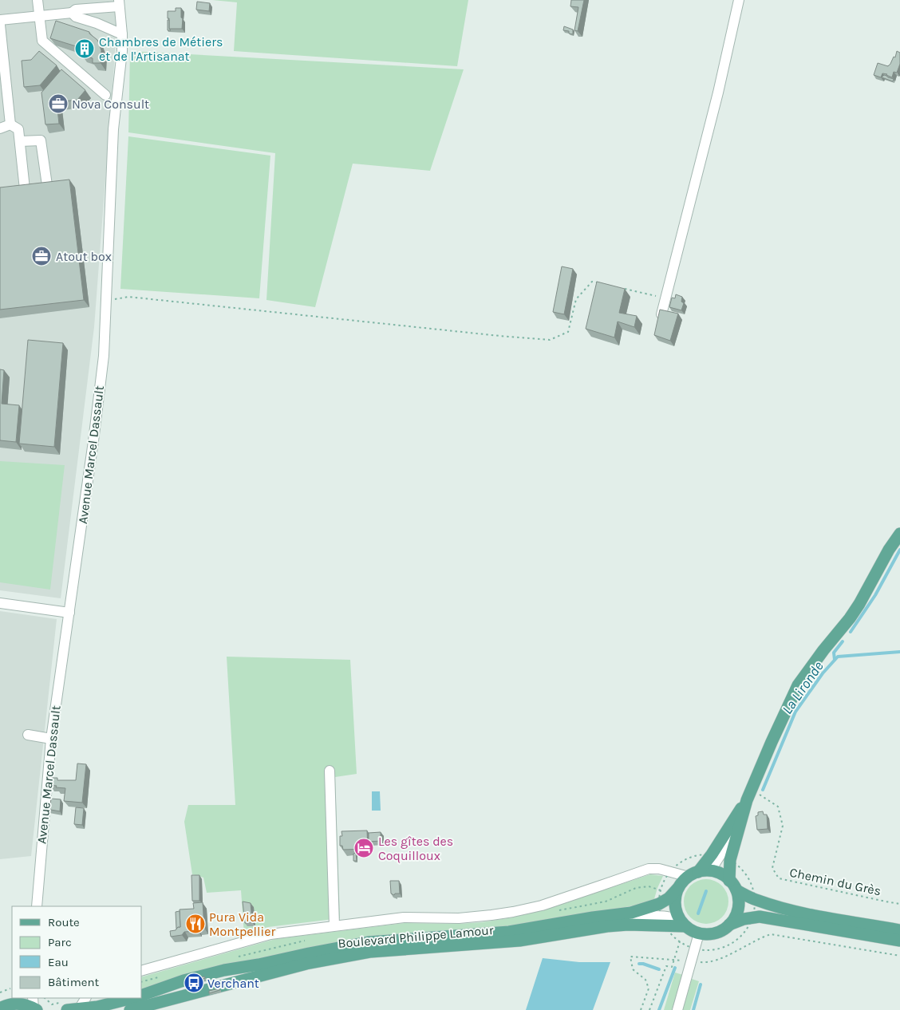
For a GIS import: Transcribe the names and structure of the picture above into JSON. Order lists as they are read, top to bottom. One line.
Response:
{"streets":{"main road":["Boulevard Philippe Lamour"],"street":["Avenue Marcel Dassault"],"path":["Chemin du Grès"]},"water":["La Lironde"],"places":{"building":["Chambres de Métiers et de l'Artisanat"],"office":["Nova Consult","Atout box"],"hotel":["Les gîtes des Coquilloux"],"restaurant":["Pura Vida Montpellier"],"bus stop":["Verchant"]},"legend":["Route","Parc","Eau","Bâtiment"]}
